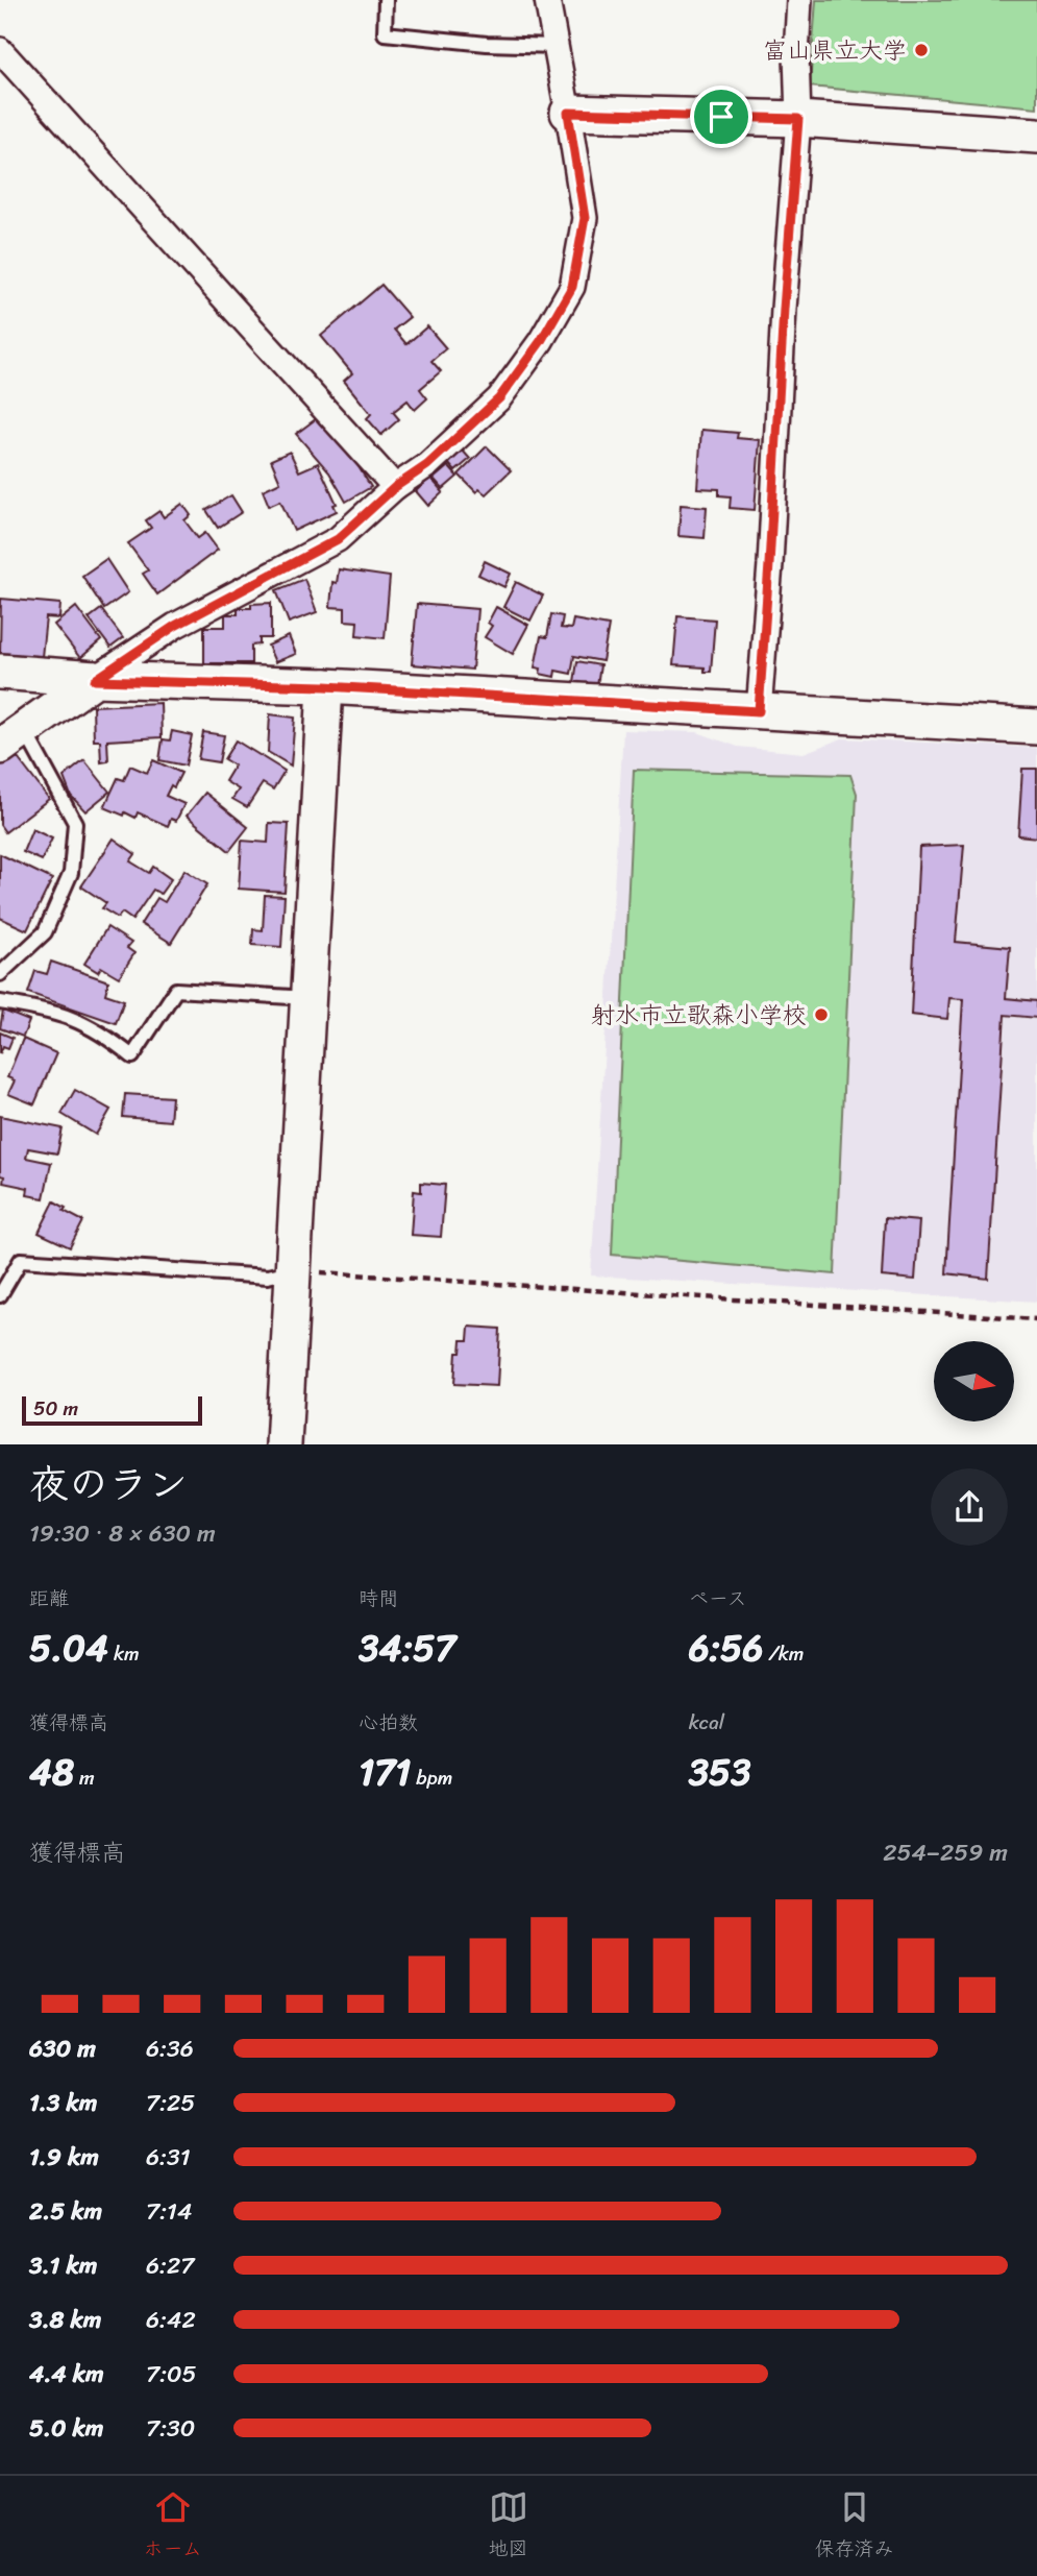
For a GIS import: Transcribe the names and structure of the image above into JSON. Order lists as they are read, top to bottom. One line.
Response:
{"places":["富山県立大学","射水市立歌森小学校"],"scale_bar":"50 m","north":"right","page":{"scale":"50 m","heading":["夜のラン","19:30 · 8 × 630 m"],"stats":[["距離","5.04 km"],["時間","34:57"],["ペース","6:56 /km"],["獲得標高","48 m"],["心拍数","171 bpm"],["kcal","353"]],"chart":["獲得標高","254–259 m"],"list":[{"name":"630 m","note":"6:36"},{"name":"1.3 km","note":"7:25"},{"name":"1.9 km","note":"6:31"},{"name":"2.5 km","note":"7:14"},{"name":"3.1 km","note":"6:27"},{"name":"3.8 km","note":"6:42"},{"name":"4.4 km","note":"7:05"},{"name":"5.0 km","note":"7:30"}],"tabs":["ホーム","地図","保存済み"]}}
